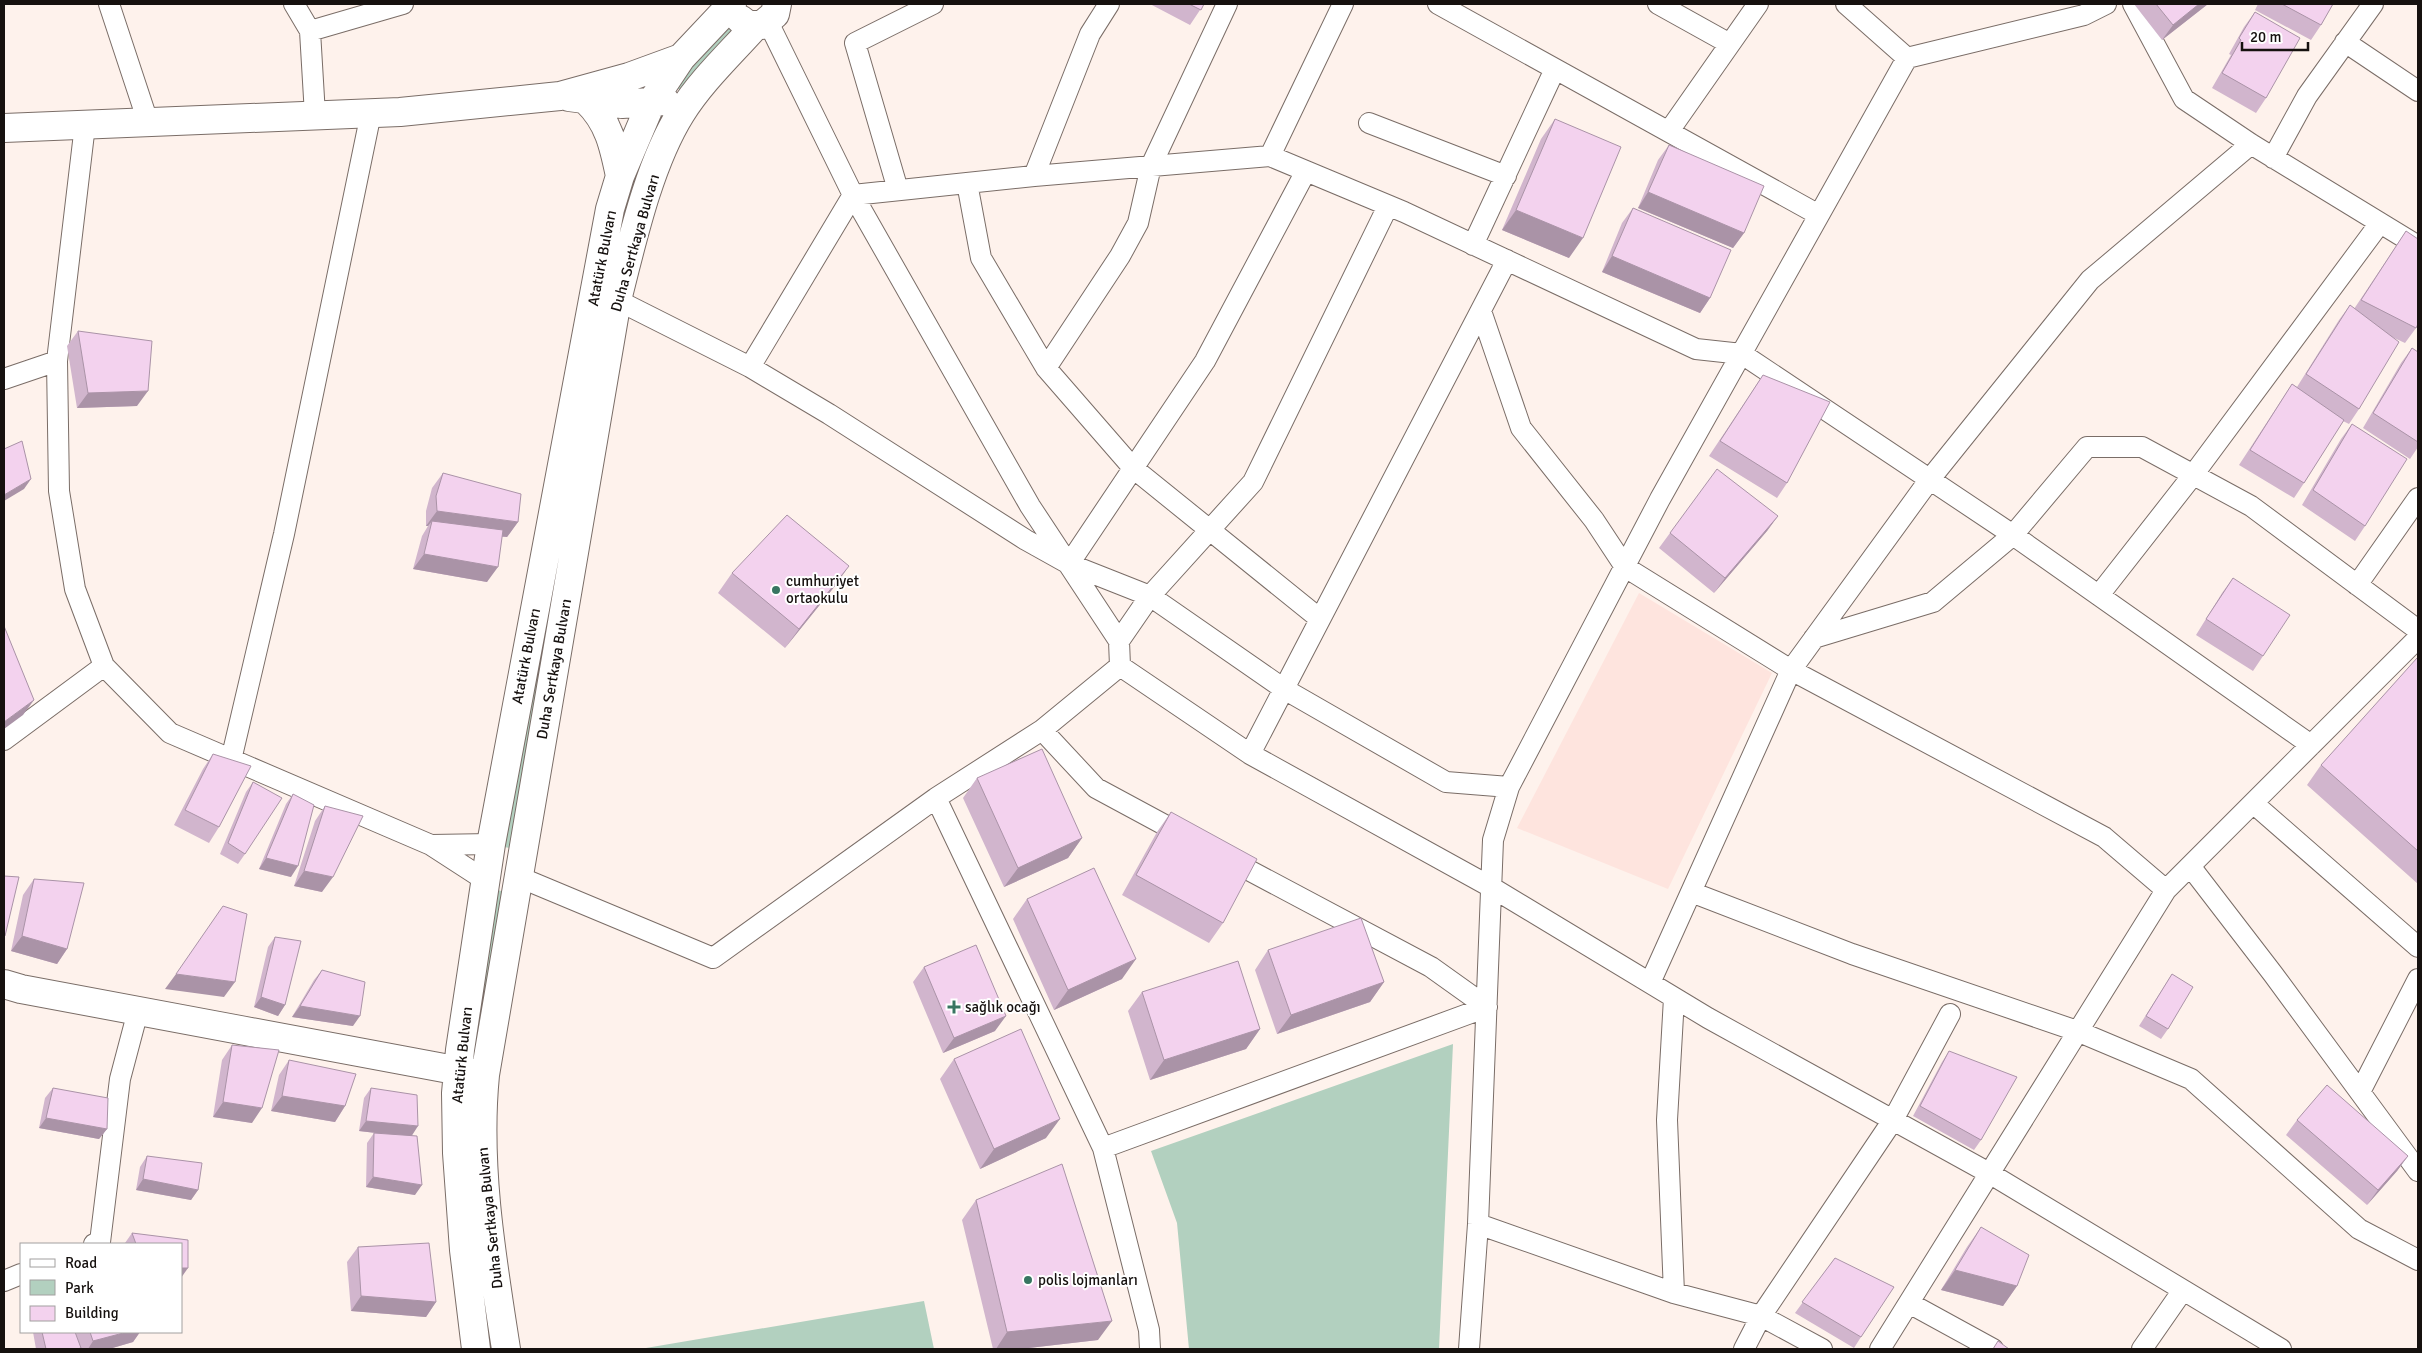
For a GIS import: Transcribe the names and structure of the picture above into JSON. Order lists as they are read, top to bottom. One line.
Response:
{"streets":{"main road":["Duha Sertkaya Bulvarı","Atatürk Bulvarı"]},"places":{"other":["cumhuriyet ortaokulu","polis lojmanları"],"health":["sağlık ocağı"]},"legend":["Road","Park","Building"],"scale_bar":"20 m"}
